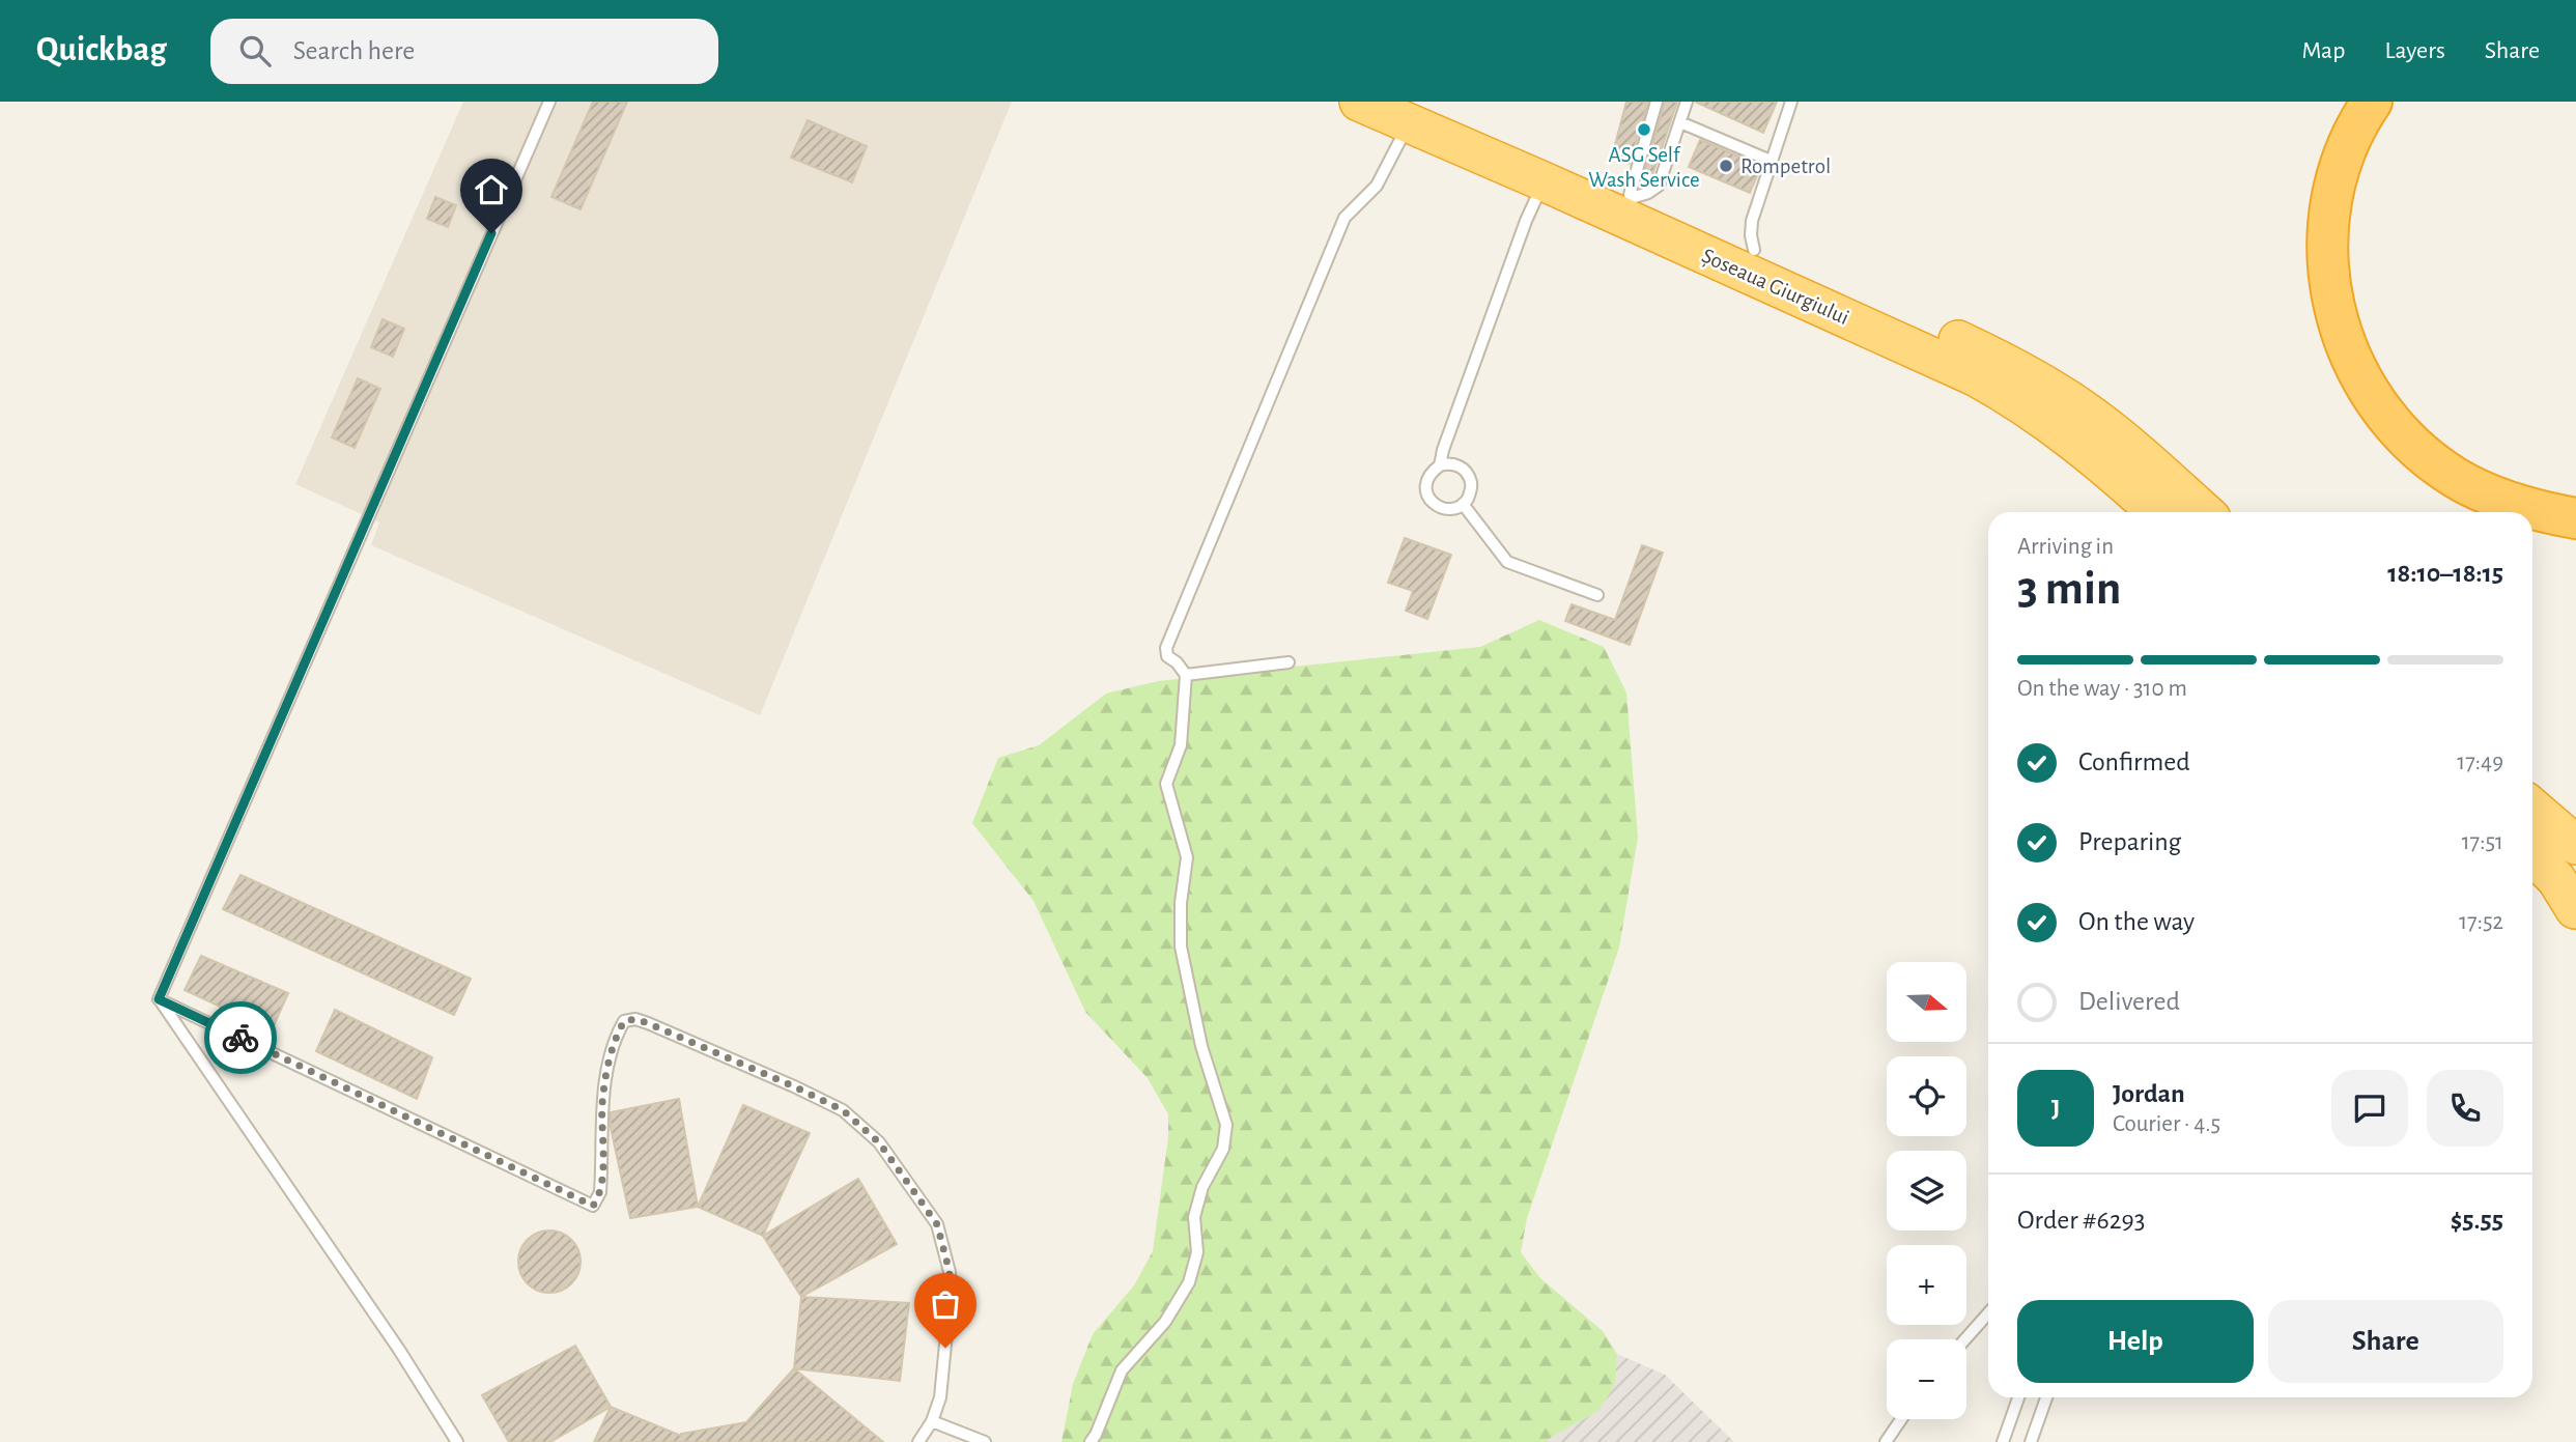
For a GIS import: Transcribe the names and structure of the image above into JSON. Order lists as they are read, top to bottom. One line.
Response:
{"streets":{"highway":["Șoseaua Giurgiului"]},"places":["ASG Self Wash Service","Rompetrol"],"north":"right","page":{"header":"Quickbag","search":"Search here","nav":["Map","Layers","Share"],"heading":["3 min","Arriving in","18:10–18:15"],"panel":["Jordan","Courier · 4.5","Order #6293","$5.55"],"bar":"On the way · 310 m","list":[["Confirmed","17:49"],["Preparing","17:51"],["On the way","17:52"],"Delivered"],"map_buttons":["+","−"],"round":"J","buttons":["Help","Share"]}}
